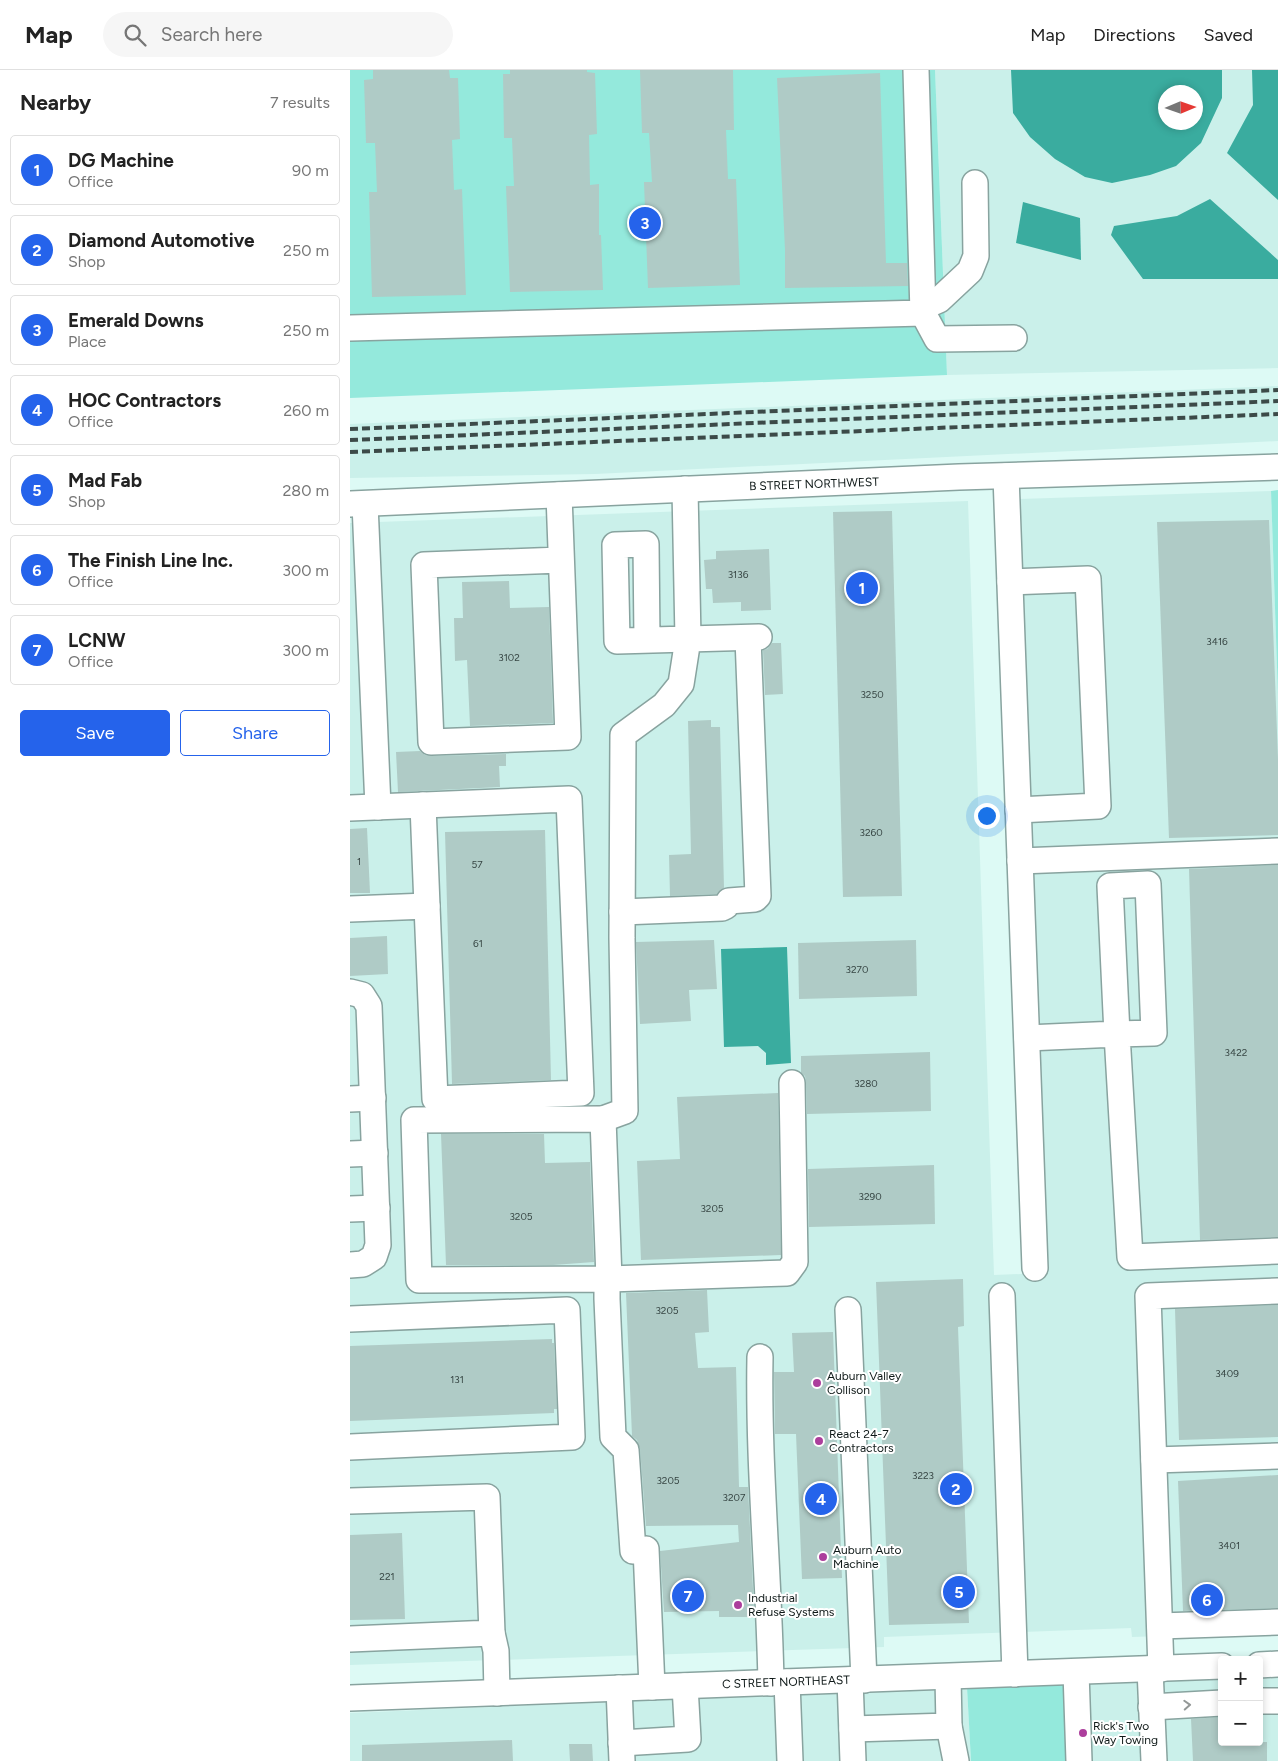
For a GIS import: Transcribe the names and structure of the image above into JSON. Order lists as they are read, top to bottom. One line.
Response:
{"streets":{"street":["B STREET NORTHWEST","C STREET NORTHEAST"]},"places":["Auburn Valley Collison","React 24-7 Contractors","Auburn Auto Machine","Industrial Refuse Systems","Rick's Two Way Towing"],"house_numbers":["3136","3416","3102","3250","3260","1","57","61","3270","3422","3280","3290","3205","3205","3205","3409","131","3223","3205","3207","3401","221"],"north":"right","page":{"header":"Map","search":"Search here","nav":["Map","Directions","Saved"],"heading":["Nearby","7 results"],"list":[{"mark":"1","name":"DG Machine","note":"Office","value":"90 m"},{"mark":"2","name":"Diamond Automotive","note":"Shop","value":"250 m"},{"mark":"3","name":"Emerald Downs","note":"Place","value":"250 m"},{"mark":"4","name":"HOC Contractors","note":"Office","value":"260 m"},{"mark":"5","name":"Mad Fab","note":"Shop","value":"280 m"},{"mark":"6","name":"The Finish Line Inc.","note":"Office","value":"300 m"},{"mark":"7","name":"LCNW","note":"Office","value":"300 m"}],"pins":["3","1","2","4","5","7","6"],"buttons":["Save","Share"],"map_buttons":["+","−"]}}
